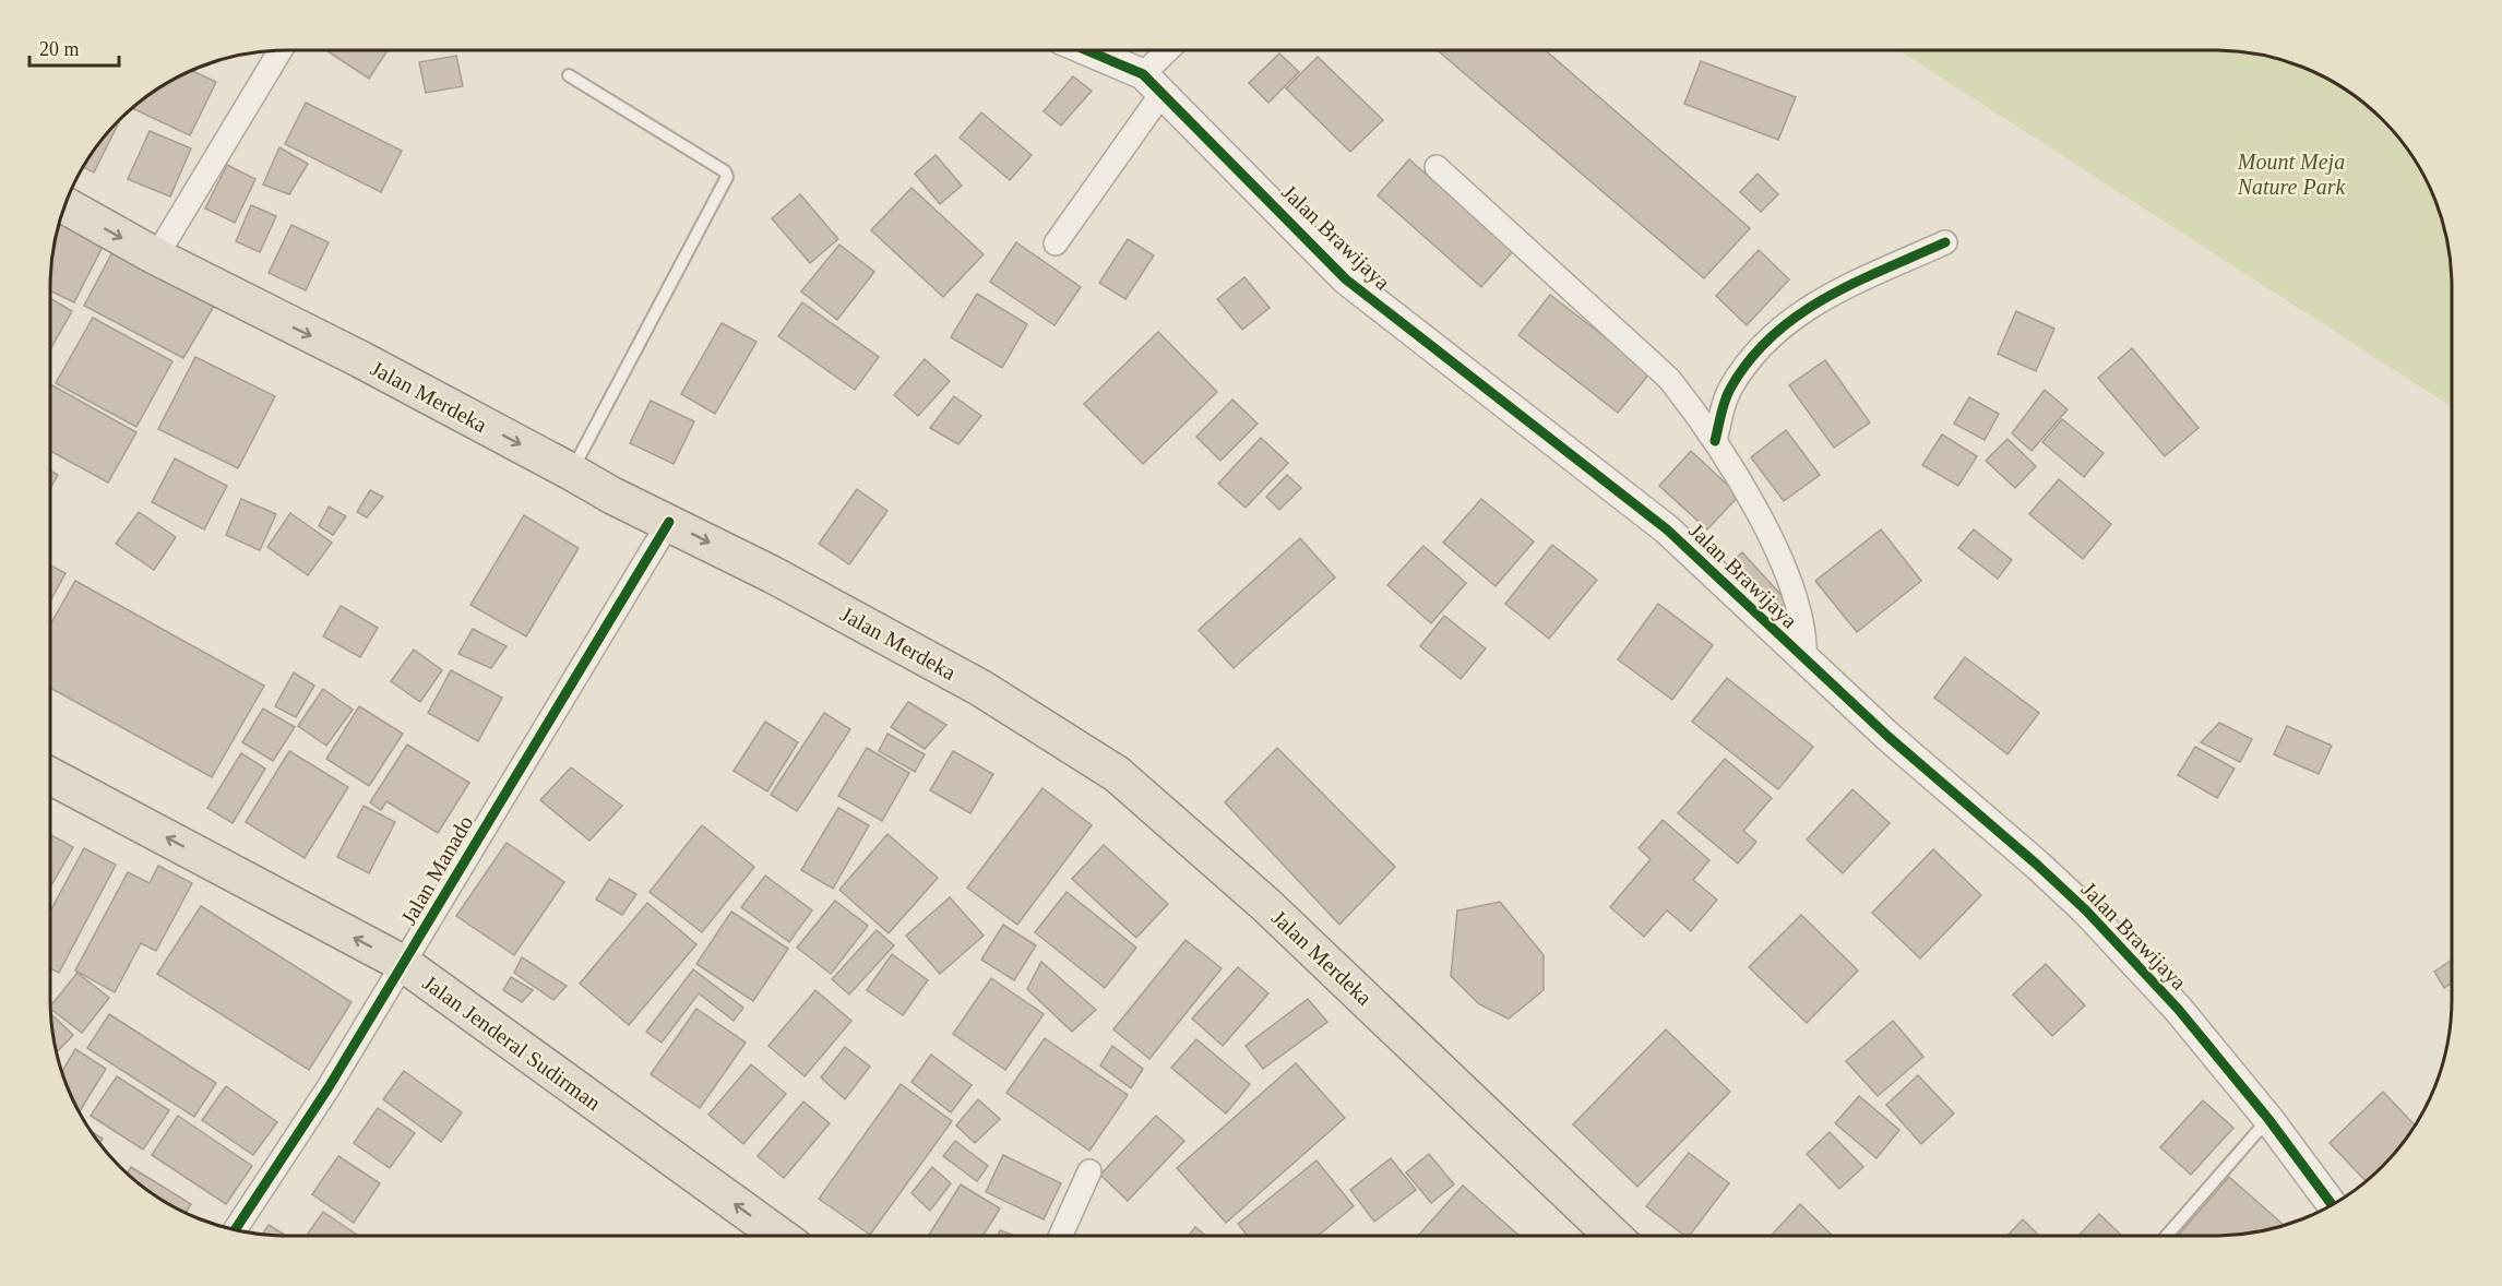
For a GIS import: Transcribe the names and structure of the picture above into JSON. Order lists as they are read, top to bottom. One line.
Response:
{"streets":{"highway":["Jalan Merdeka","Jalan Jenderal Sudirman"],"street":["Jalan Brawijaya","Jalan Manado"]},"crossings":[["Jalan Merdeka","Jalan Manado"],["Jalan Manado","Jalan Jenderal Sudirman"]],"one_way":["Jalan Merdeka","Jalan Jenderal Sudirman"],"parks":["Mount Meja Nature Park"],"scale_bar":"20 m"}
